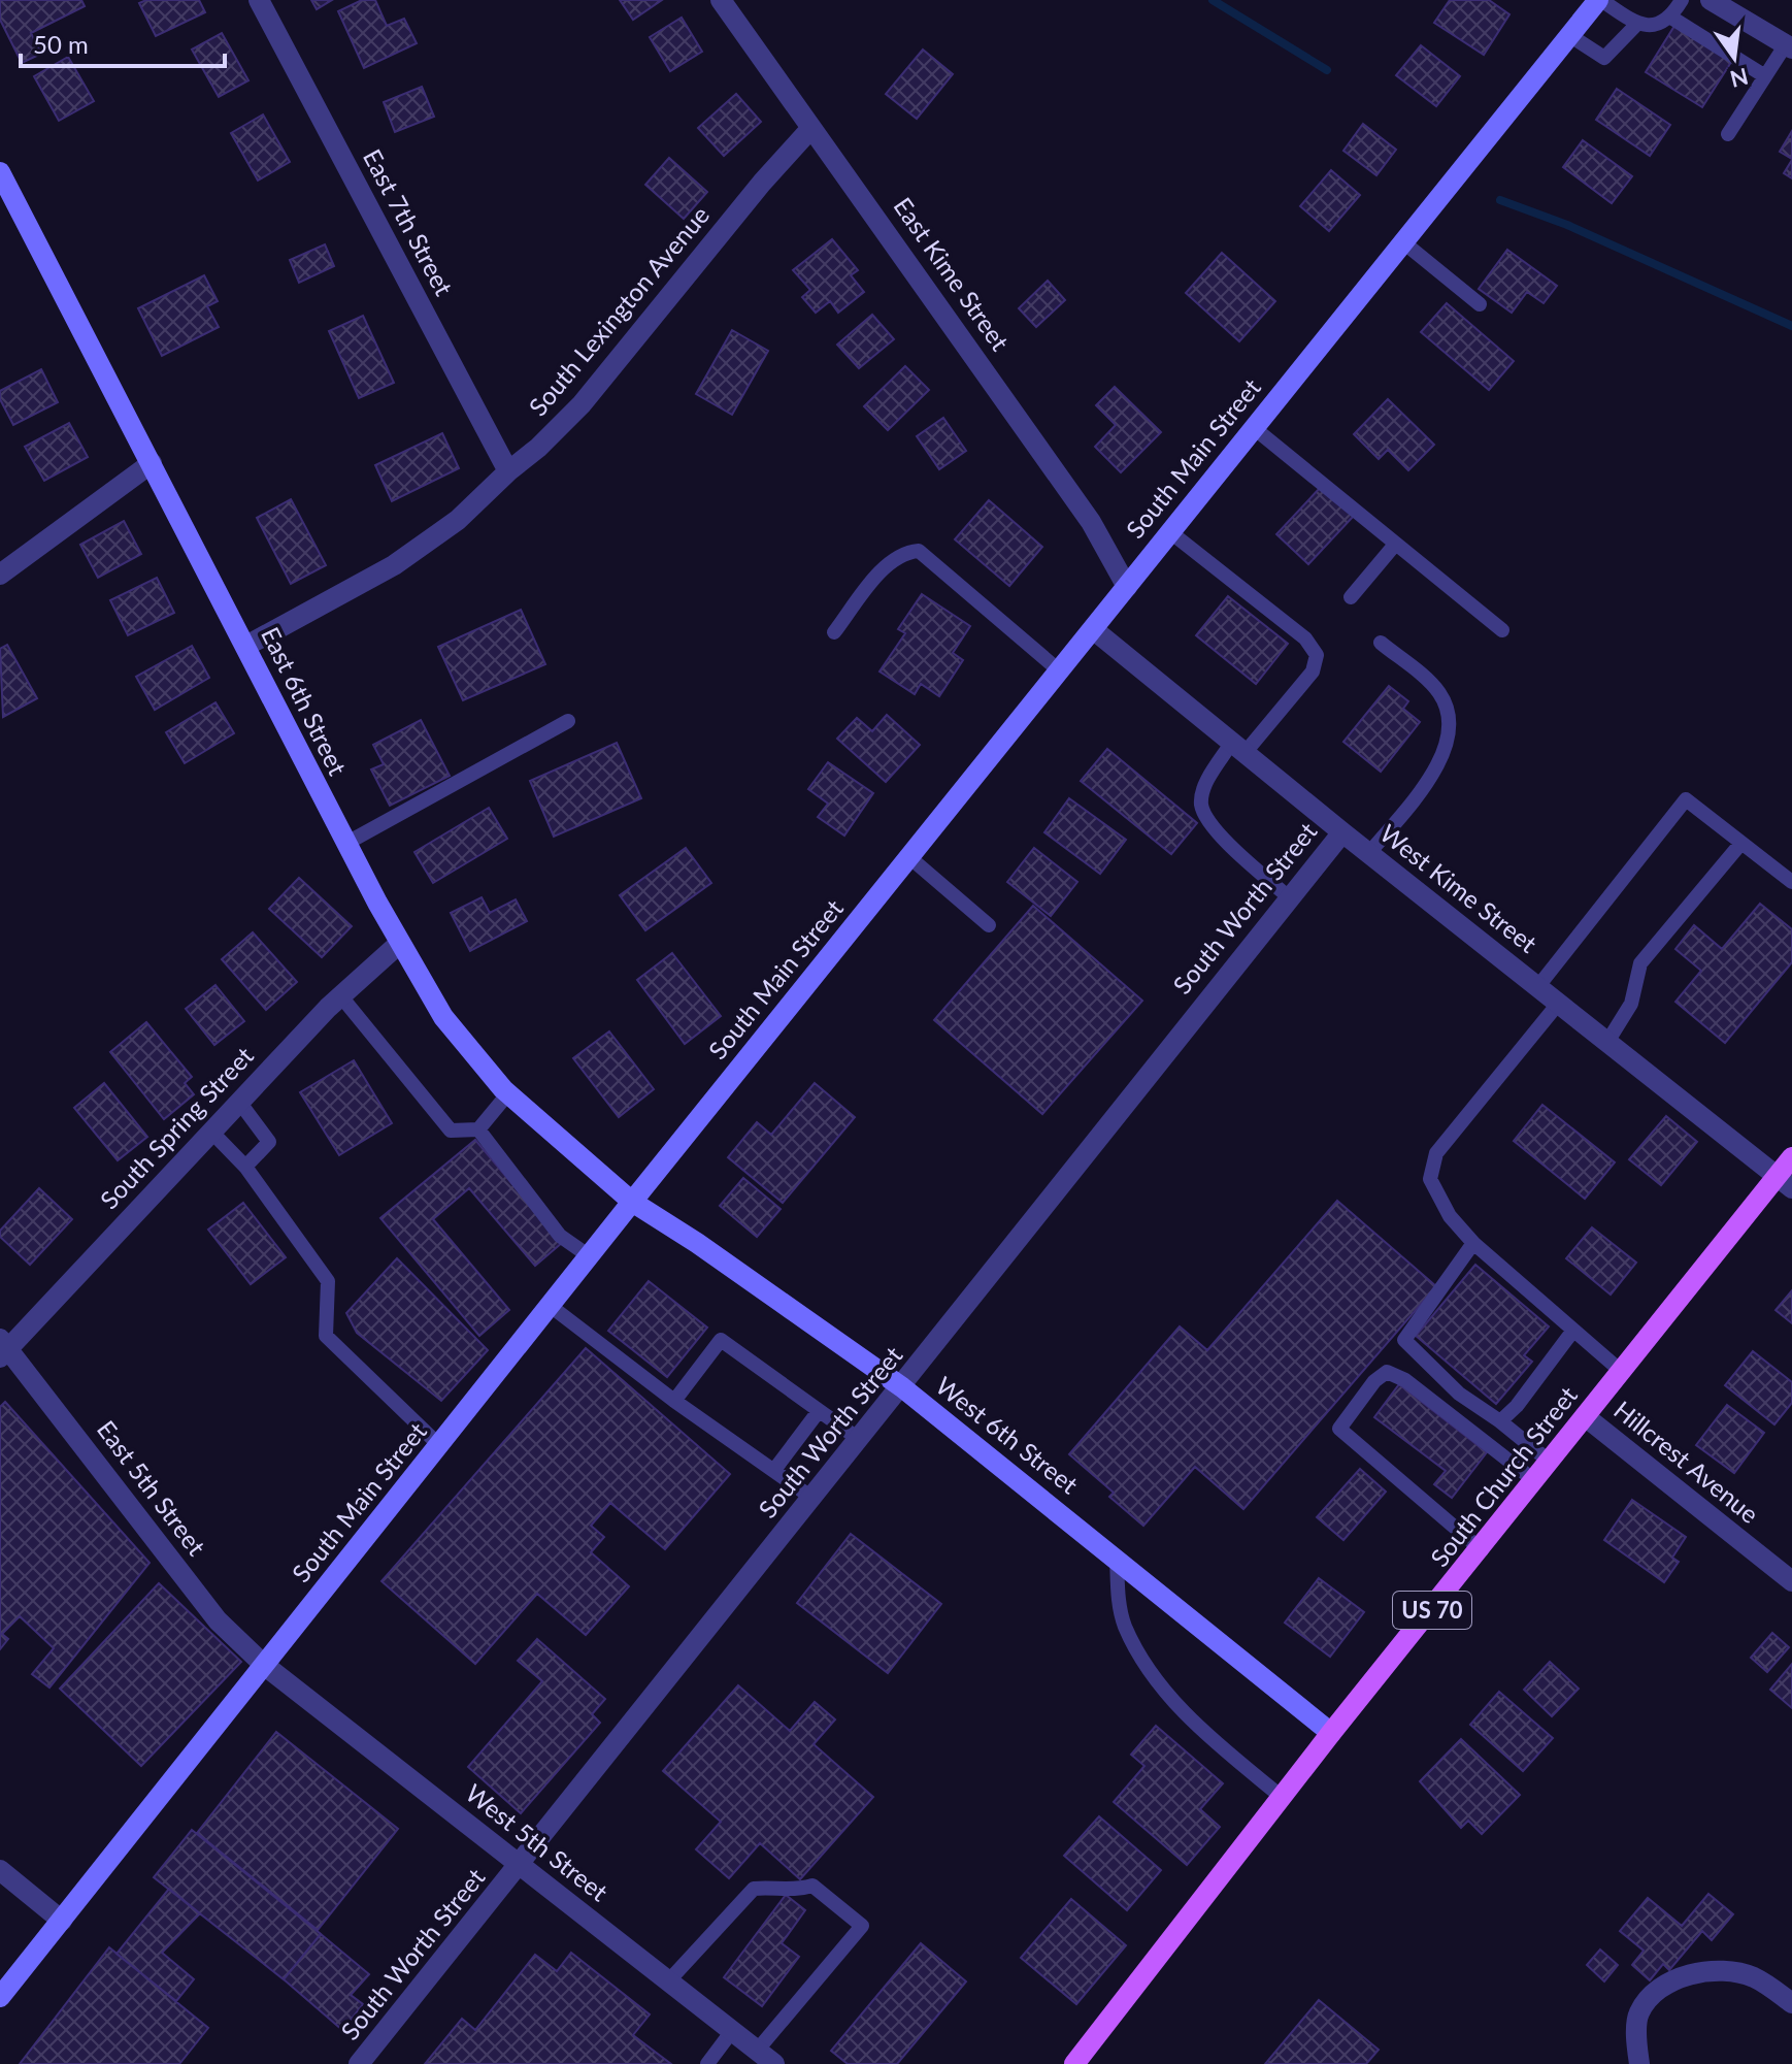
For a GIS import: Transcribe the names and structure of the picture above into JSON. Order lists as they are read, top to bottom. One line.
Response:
{"streets":{"main road":["South Church Street","US 70"],"street":["East 7th Street","East Kime Street","South Lexington Avenue","South Main Street","East 6th Street","West Kime Street","South Worth Street","South Spring Street","West 6th Street","Hillcrest Avenue","East 5th Street","West 5th Street"]},"crossings":[["East 7th Street","South Lexington Avenue"],["East Kime Street","South Lexington Avenue"],["East Kime Street","South Main Street"],["South Lexington Avenue","East 6th Street"],["South Main Street","East 6th Street"],["South Main Street","West Kime Street"],["South Main Street","West 6th Street"],["South Main Street","East 5th Street"],["South Main Street","West 5th Street"],["East 6th Street","South Spring Street"],["East 6th Street","West 6th Street"],["West Kime Street","South Worth Street"],["West Kime Street","South Church Street"],["South Worth Street","West 6th Street"],["South Worth Street","West 5th Street"],["South Spring Street","East 5th Street"],["West 6th Street","South Church Street"],["Hillcrest Avenue","South Church Street"],["East 5th Street","West 5th Street"]],"scale_bar":"50 m","north":"bottom"}
